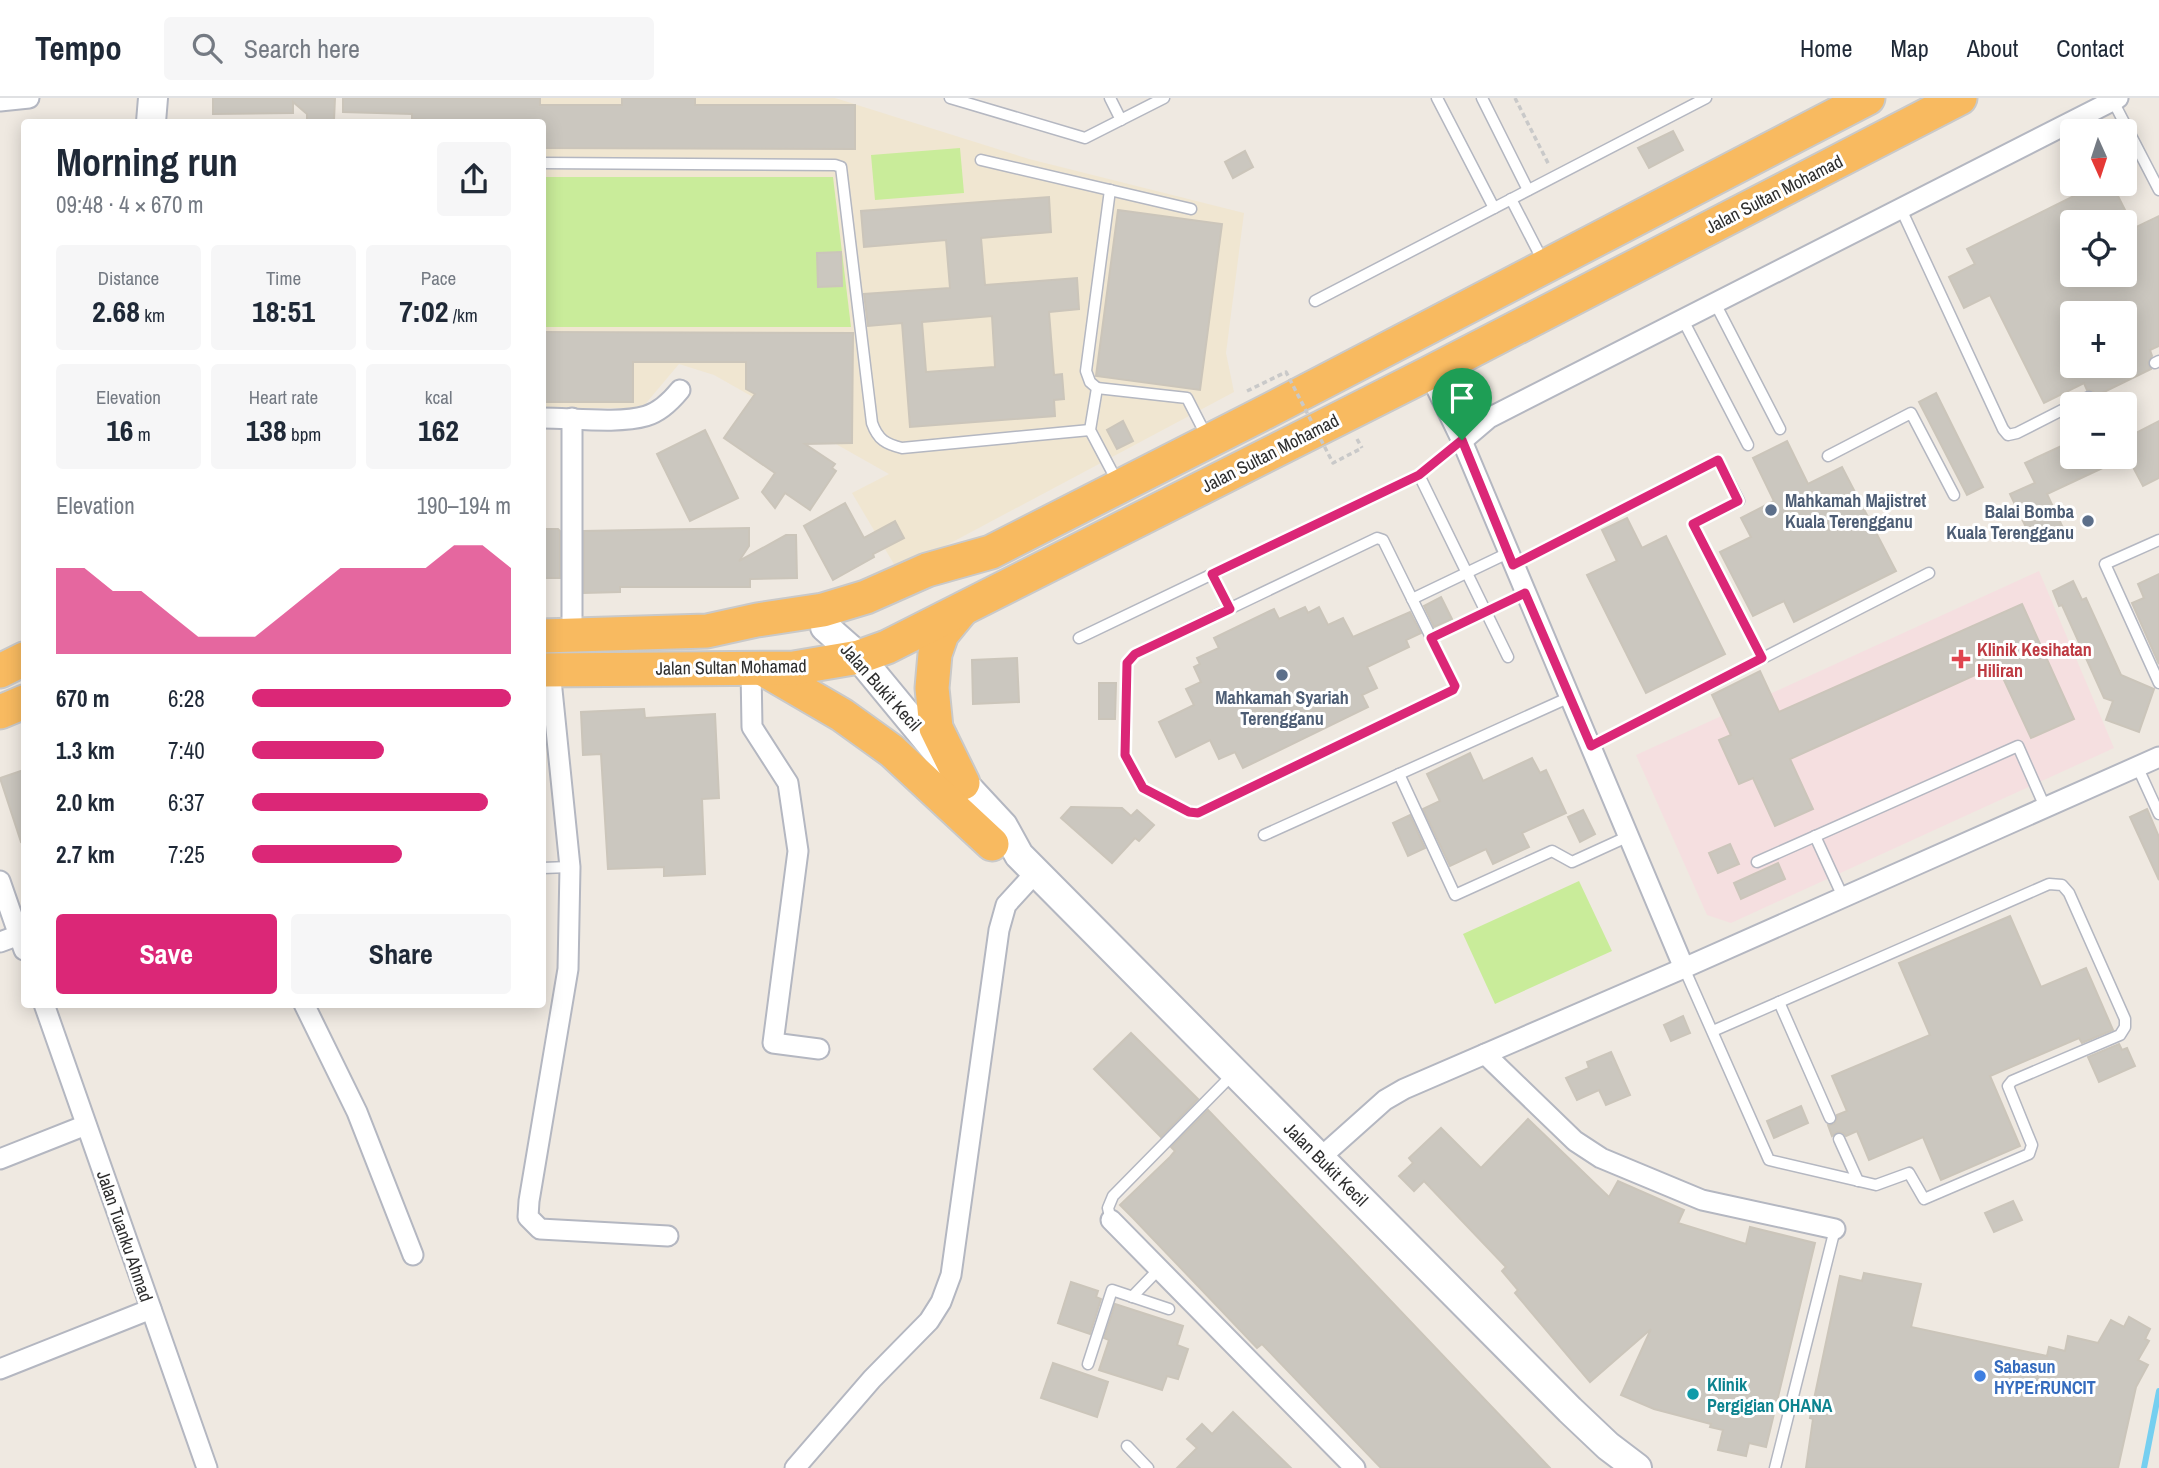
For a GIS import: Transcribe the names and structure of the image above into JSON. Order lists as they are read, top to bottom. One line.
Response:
{"streets":{"highway":["Jalan Sultan Mohamad"],"main road":["Jalan Bukit Kecil"],"street":["Jalan Tuanku Ahmad"]},"crossings":[["Jalan Sultan Mohamad","Jalan Bukit Kecil"]],"places":{"other":["Mahkamah Majistret Kuala Terengganu","Balai Bomba Kuala Terengganu","Mahkamah Syariah Terengganu","Sabasun HYPErRUNCIT","Klinik Pergigian OHANA"],"health":["Klinik Kesihatan Hiliran"]},"north":"bottom","page":{"header":"Tempo","search":"Search here","nav":["Home","Map","About","Contact"],"map_buttons":["+","−"],"heading":["Morning run","09:48 · 4 × 670 m"],"stats":[["Distance","2.68 km"],["Time","18:51"],["Pace","7:02 /km"],["Elevation","16 m"],["Heart rate","138 bpm"],["kcal","162"]],"chart":["Elevation","190–194 m"],"list":[{"name":"670 m","note":"6:28"},{"name":"1.3 km","note":"7:40"},{"name":"2.0 km","note":"6:37"},{"name":"2.7 km","note":"7:25"}],"buttons":["Save","Share"]}}
